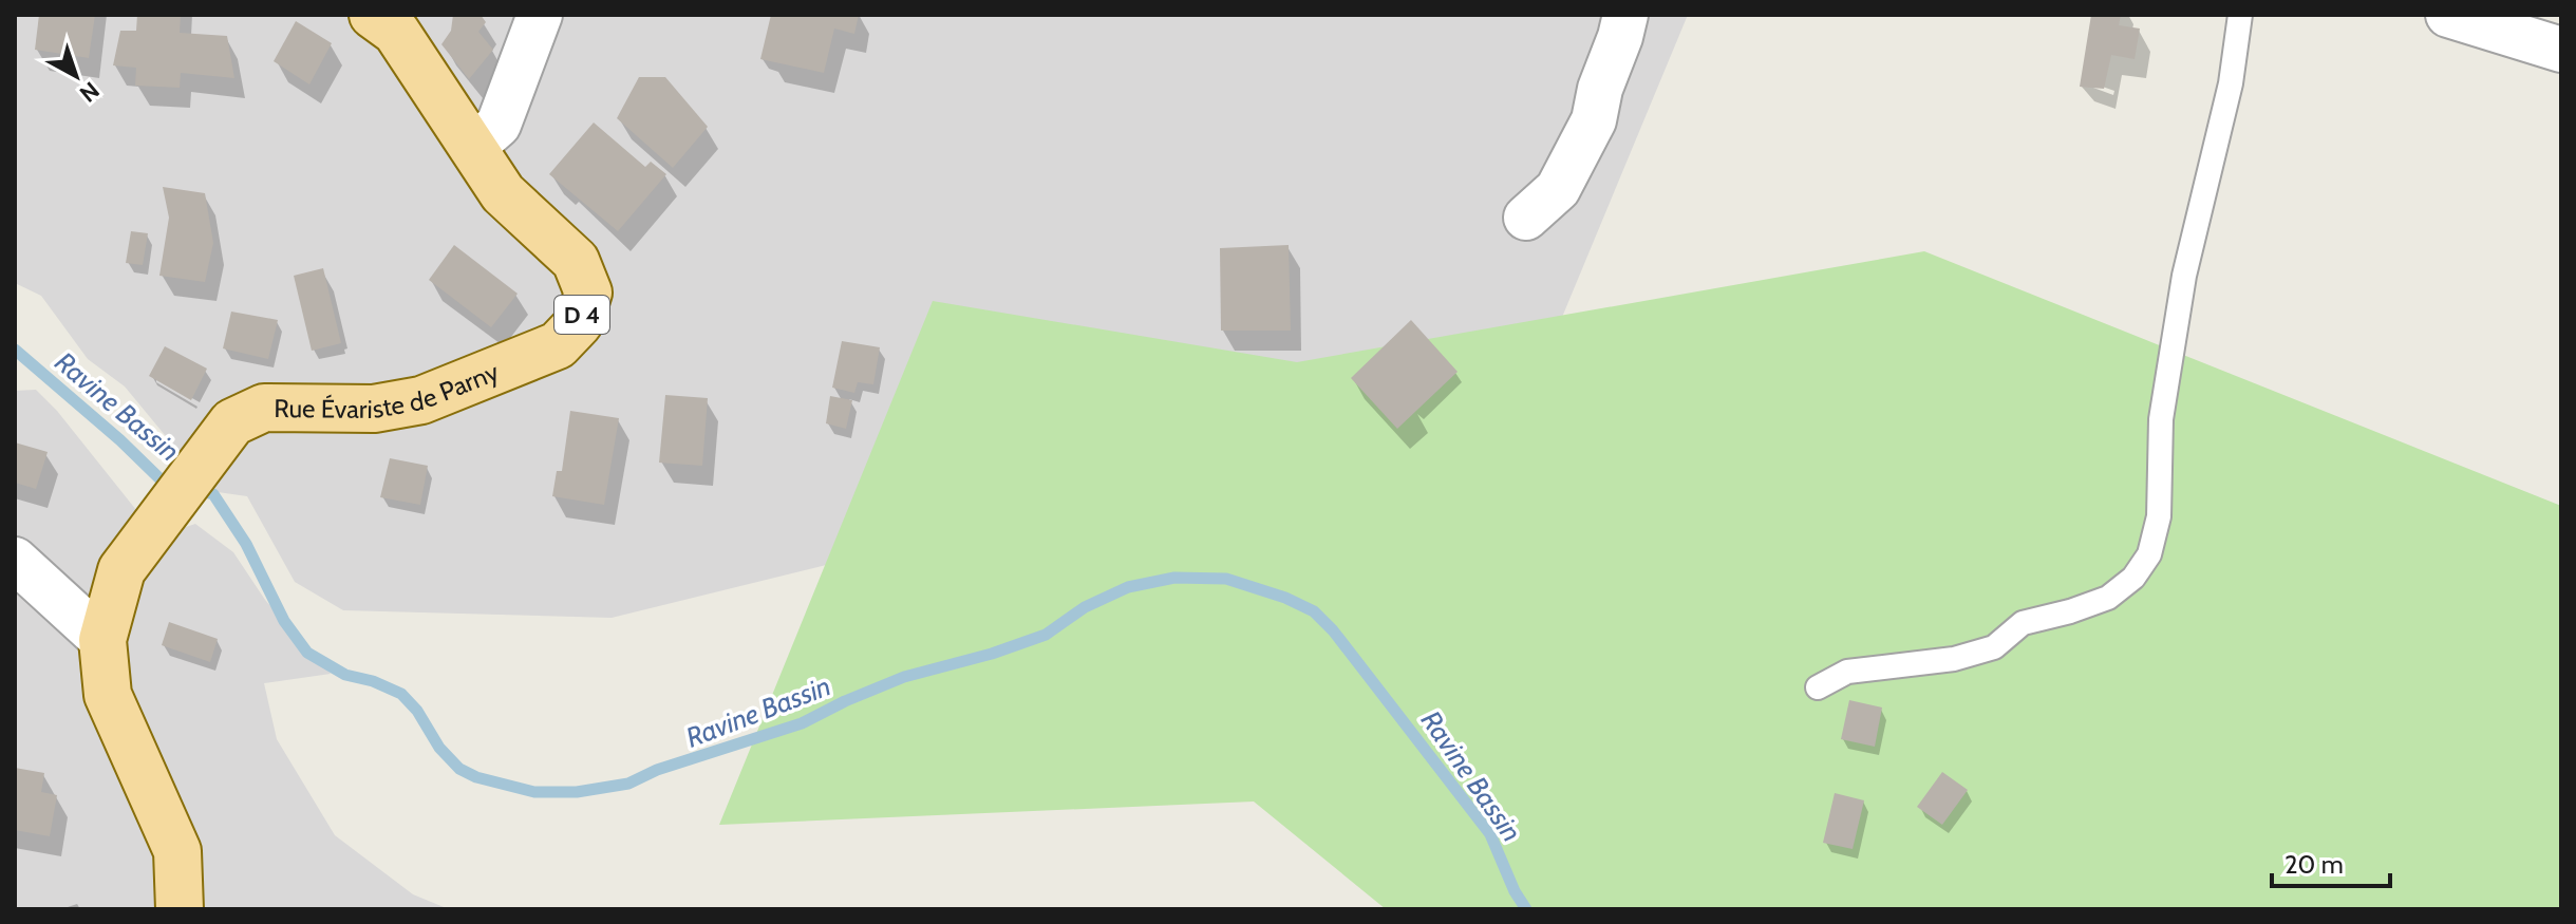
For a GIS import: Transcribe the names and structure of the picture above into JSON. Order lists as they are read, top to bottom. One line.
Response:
{"streets":{"main road":["D 4","Rue Évariste de Parny"]},"water":["Ravine Bassin"],"scale_bar":"20 m","north":"bottom right"}
